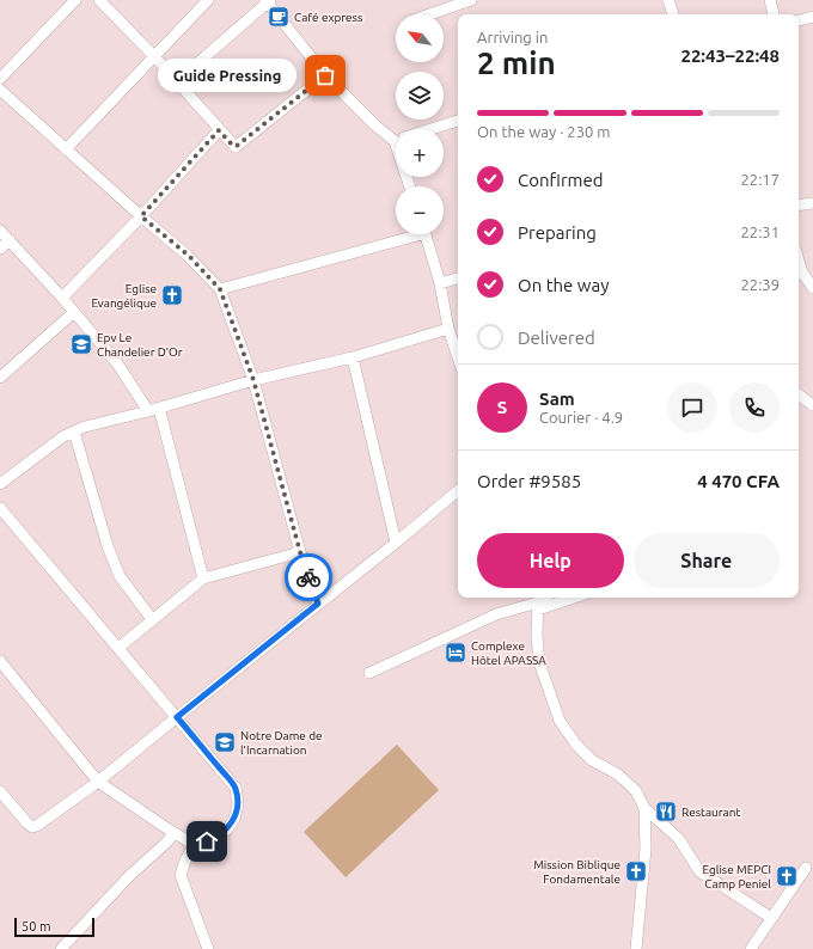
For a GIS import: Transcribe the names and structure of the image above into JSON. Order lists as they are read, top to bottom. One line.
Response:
{"places":{"cafe":["Café express"],"other":["Guide Pressing"],"church":["Eglise Evangélique","Mission Biblique Fondamentale","Eglise MEPCI Camp Peniel"],"school or university":["Epv Le Chandelier D'Or","Notre Dame de l’Incarnation"],"hotel":["Complexe Hôtel APASSA"],"restaurant":["Restaurant"]},"scale_bar":"50 m","north":"top left","page":{"map_buttons":["+","−"],"heading":["2 min","Arriving in","22:43–22:48"],"panel":["Sam","Courier · 4.9","Order #9585","4 470 CFA"],"bubble":"Guide Pressing","bar":"On the way · 230 m","list":[["Confirmed","22:17"],["Preparing","22:31"],["On the way","22:39"],"Delivered"],"round":"S","buttons":["Help","Share"],"scale":"50 m"}}
